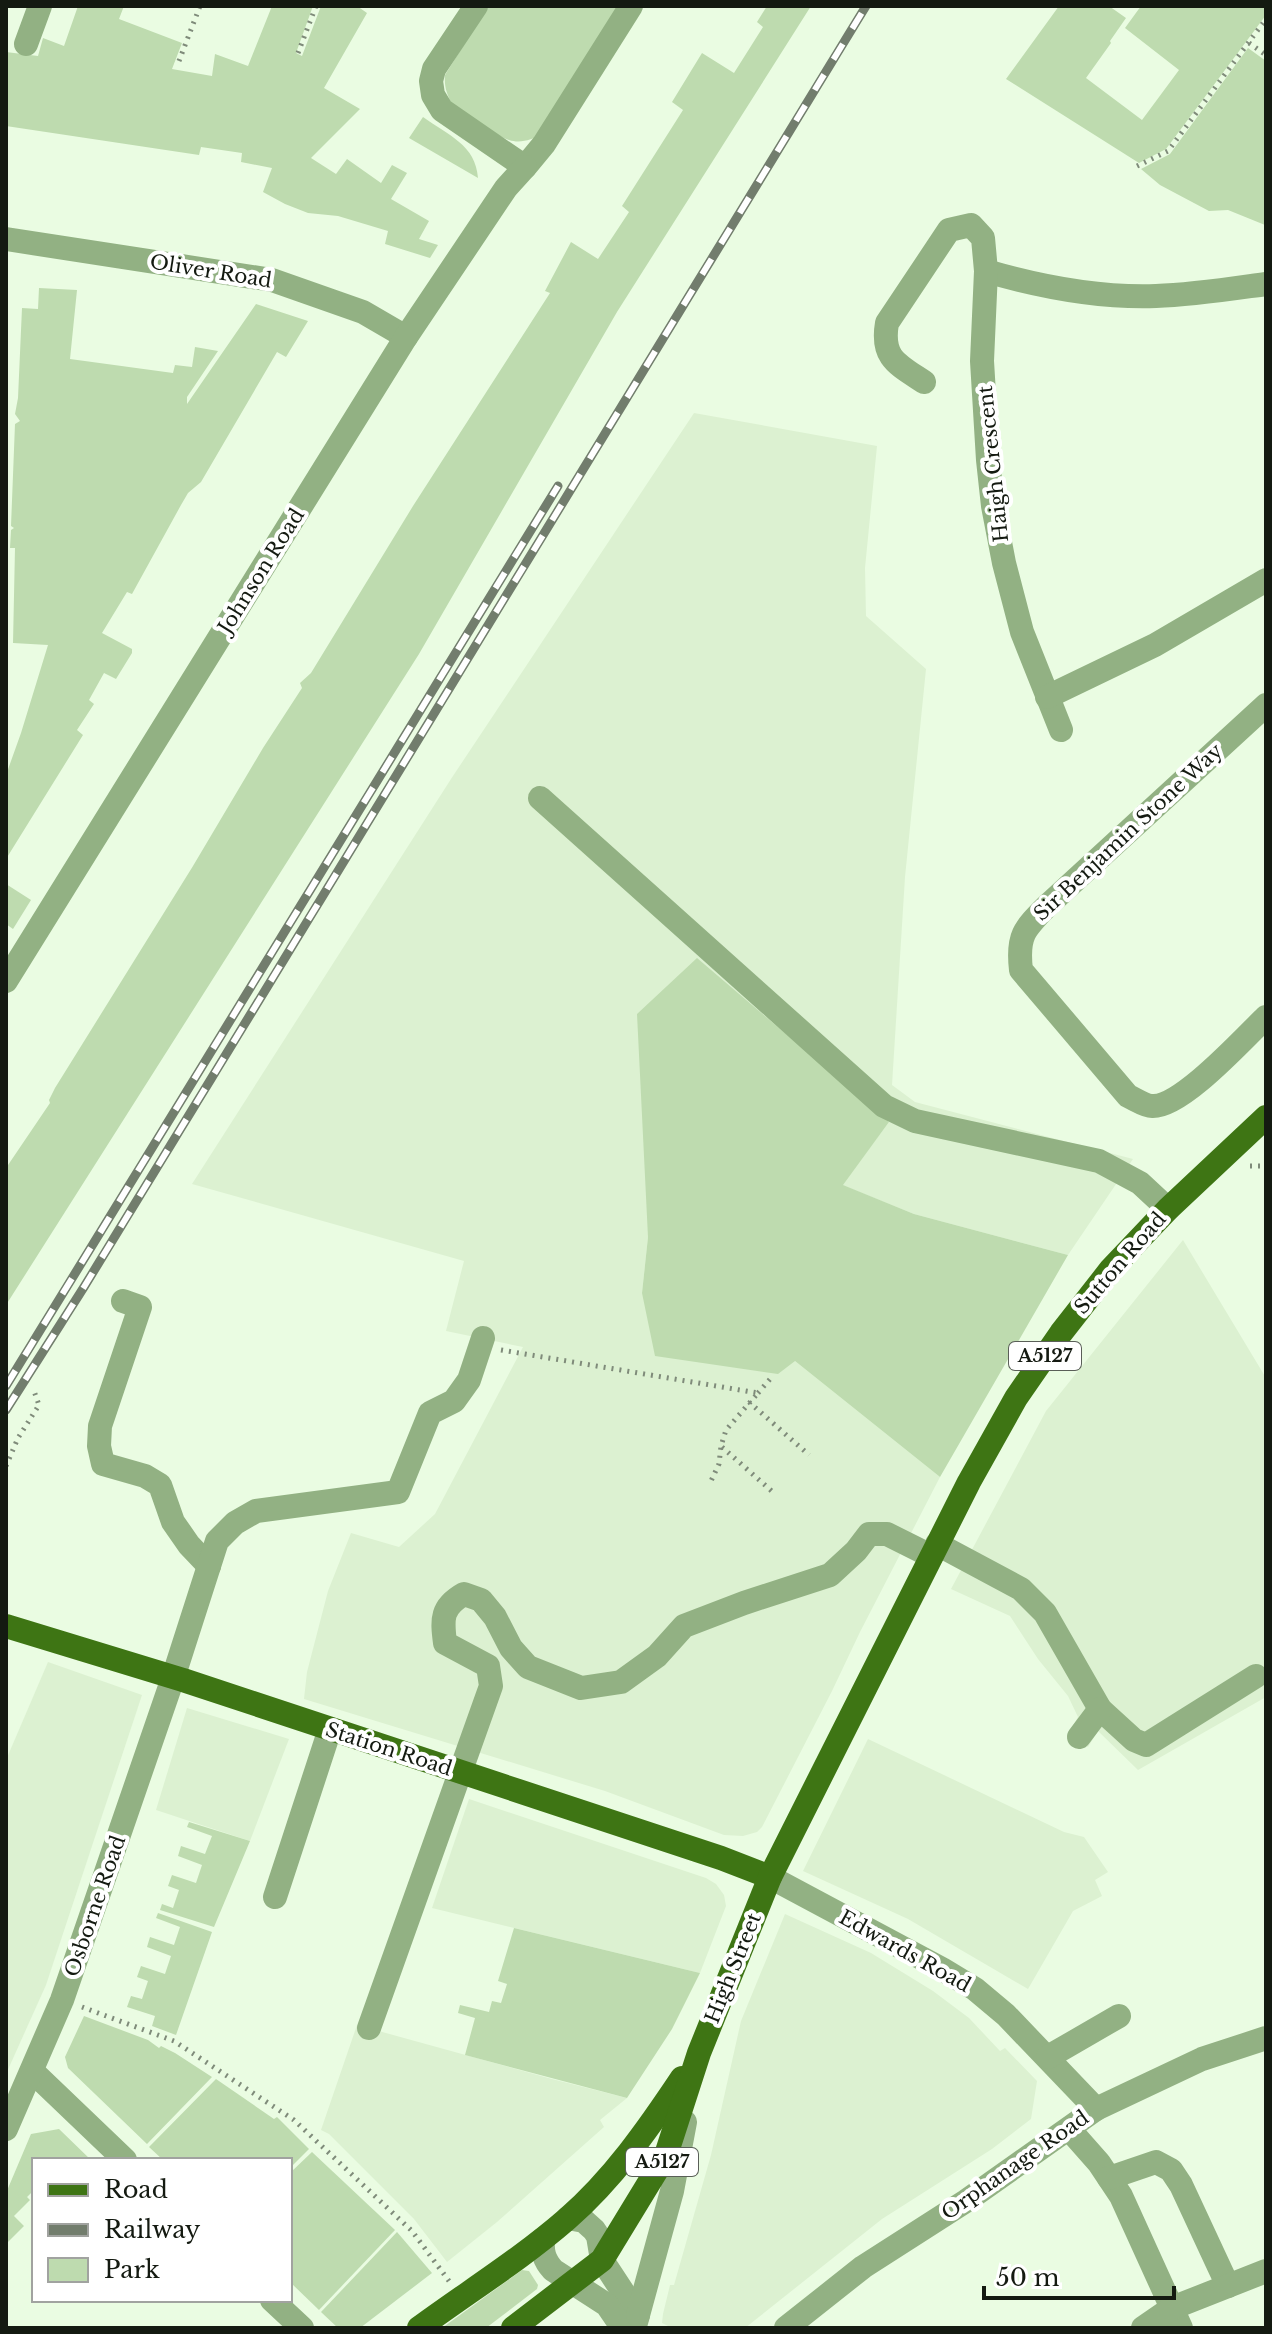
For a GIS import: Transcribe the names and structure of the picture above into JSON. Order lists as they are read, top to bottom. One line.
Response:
{"streets":{"main road":["Sutton Road","A5127","Station Road","High Street"],"street":["Oliver Road","Haigh Crescent","Johnson Road","Sir Benjamin Stone Way","Osborne Road","Edwards Road","Orphanage Road"]},"crossings":[["Oliver Road","Johnson Road"],["Sutton Road","High Street"],["A5127","High Street"],["Station Road","Osborne Road"],["Station Road","Edwards Road"],["Station Road","High Street"],["Edwards Road","High Street"],["Edwards Road","Orphanage Road"]],"legend":["Road","Railway","Park"],"scale_bar":"50 m"}
